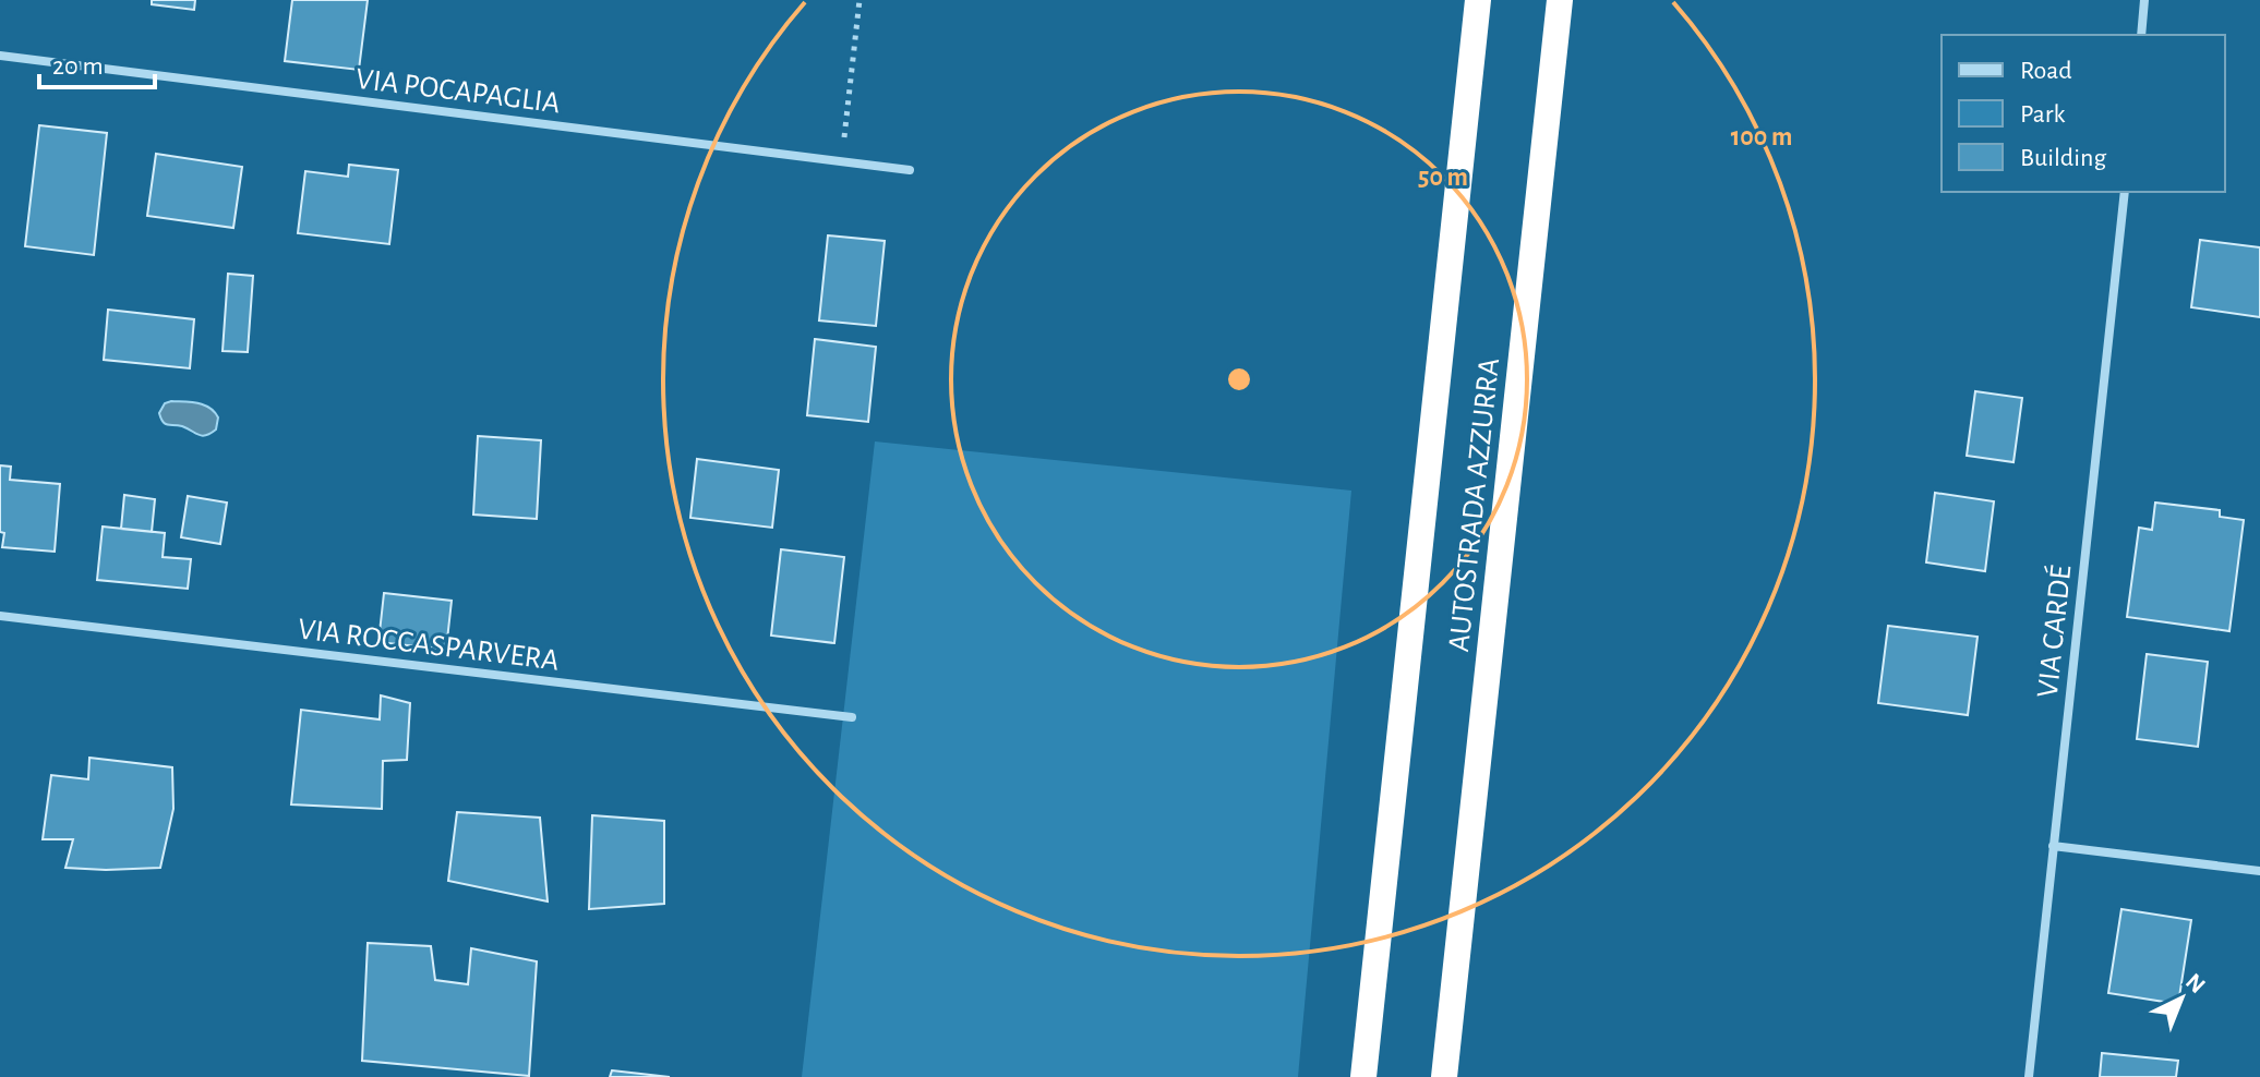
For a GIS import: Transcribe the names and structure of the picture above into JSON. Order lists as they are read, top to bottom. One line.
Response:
{"streets":{"highway":["AUTOSTRADA AZZURRA"],"street":["VIA POCAPAGLIA","VIA CARDÉ","VIA ROCCASPARVERA"]},"legend":["Road","Park","Building"],"scale_bar":"20 m","north":"top right","rings":["100 m","50 m"]}
